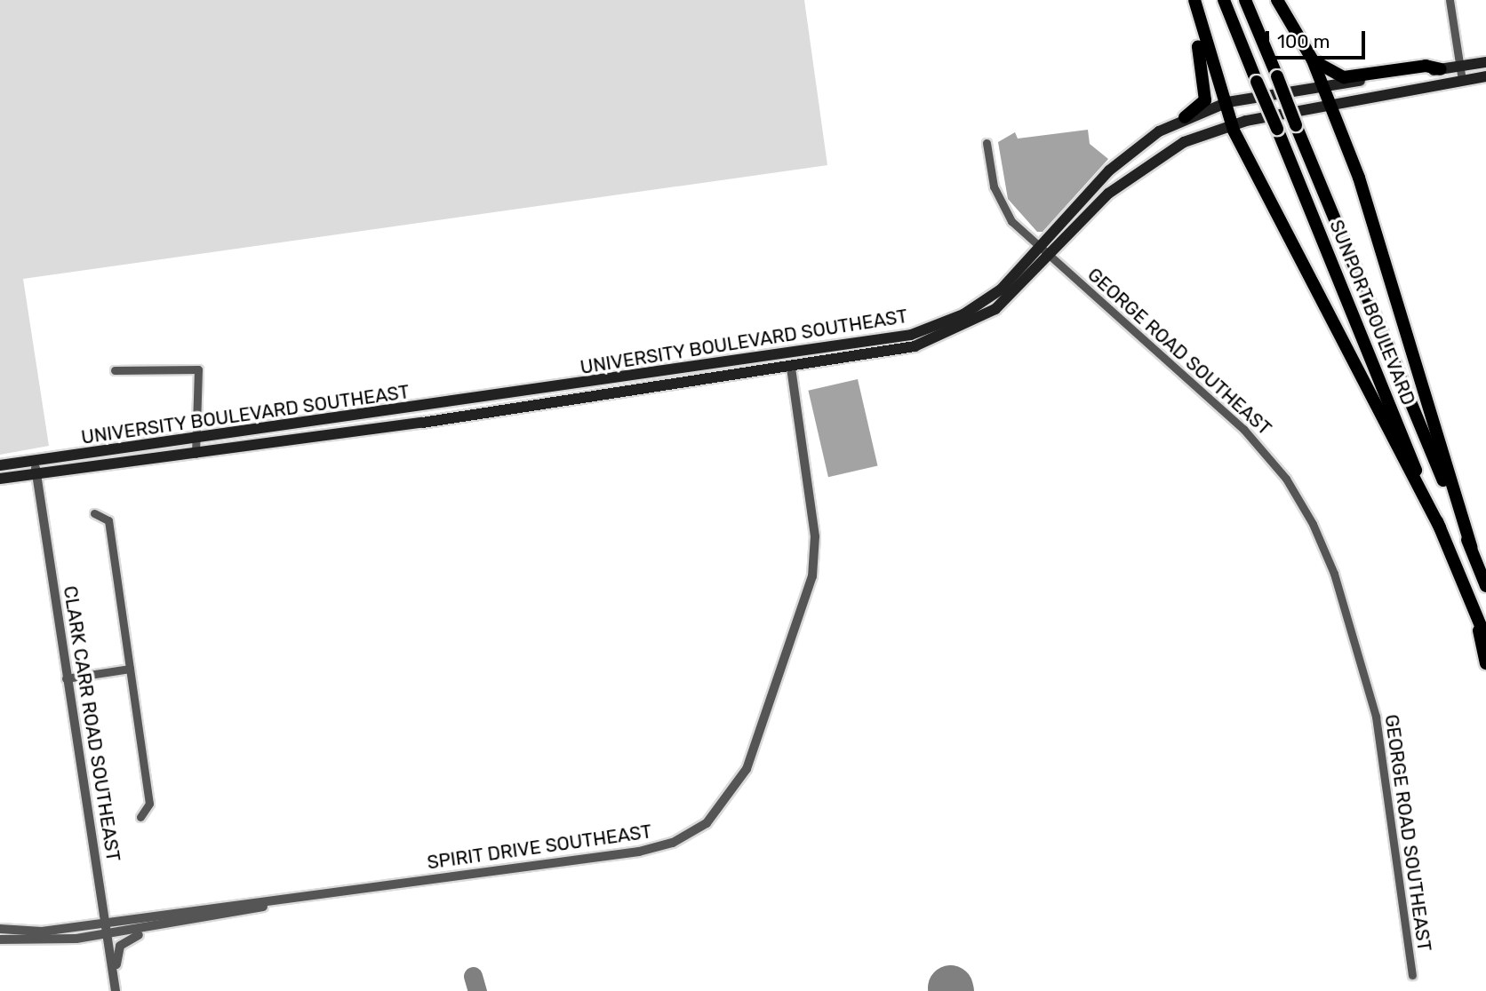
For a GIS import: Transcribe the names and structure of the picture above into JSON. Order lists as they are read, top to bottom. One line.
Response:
{"streets":{"main road":["SUNPORT BOULEVARD","UNIVERSITY BOULEVARD SOUTHEAST","SPIRIT DRIVE SOUTHEAST"],"street":["GEORGE ROAD SOUTHEAST","CLARK CARR ROAD SOUTHEAST"]},"crossings":[["UNIVERSITY BOULEVARD SOUTHEAST","GEORGE ROAD SOUTHEAST"],["UNIVERSITY BOULEVARD SOUTHEAST","CLARK CARR ROAD SOUTHEAST"],["UNIVERSITY BOULEVARD SOUTHEAST","SPIRIT DRIVE SOUTHEAST"]],"scale_bar":"100 m"}
